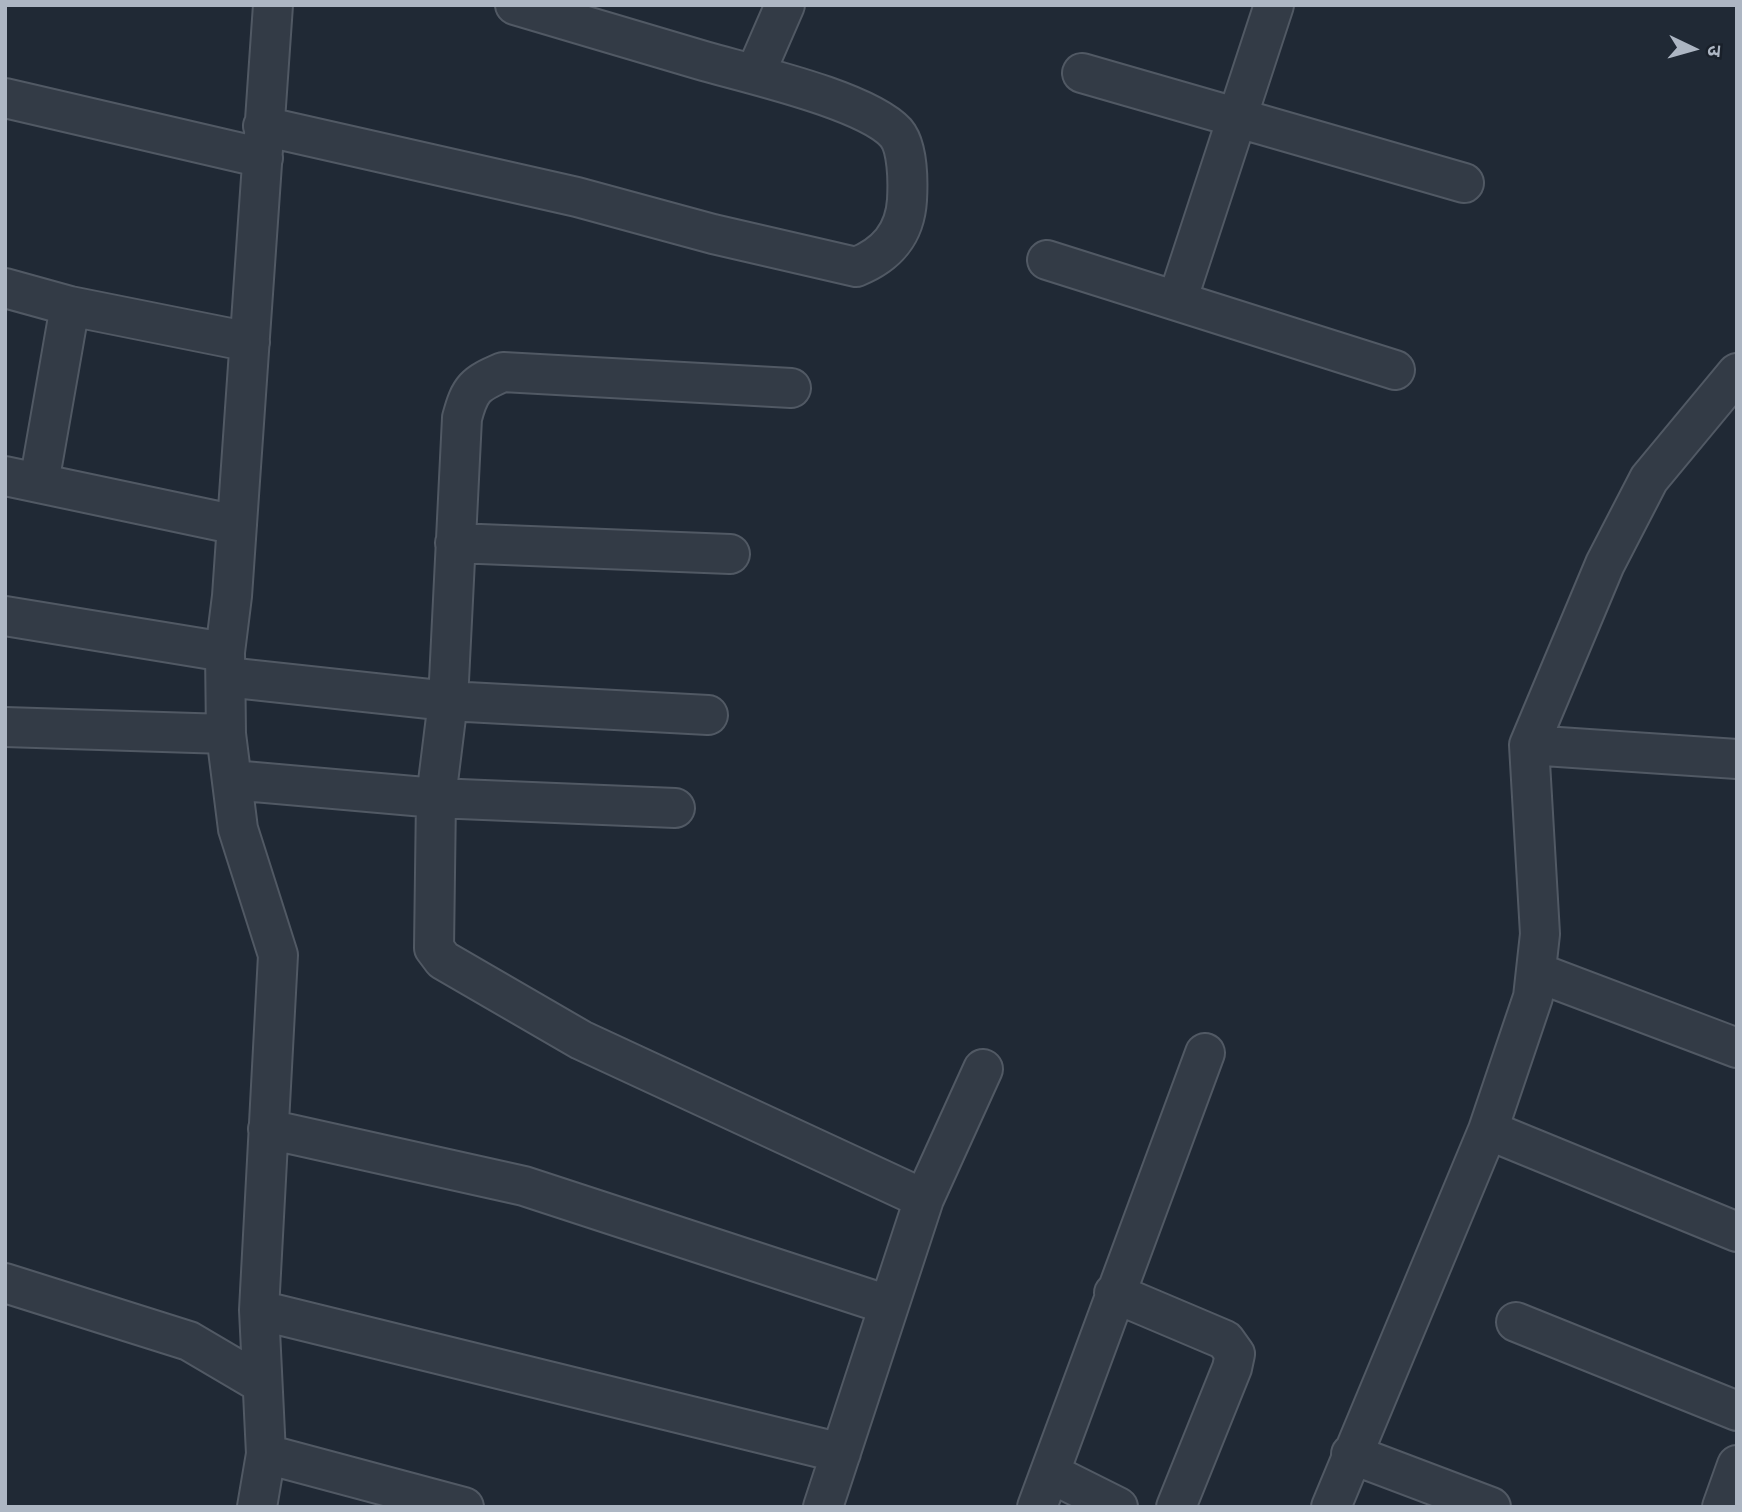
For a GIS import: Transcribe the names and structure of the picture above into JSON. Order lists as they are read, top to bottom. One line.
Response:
{"north":"right"}
